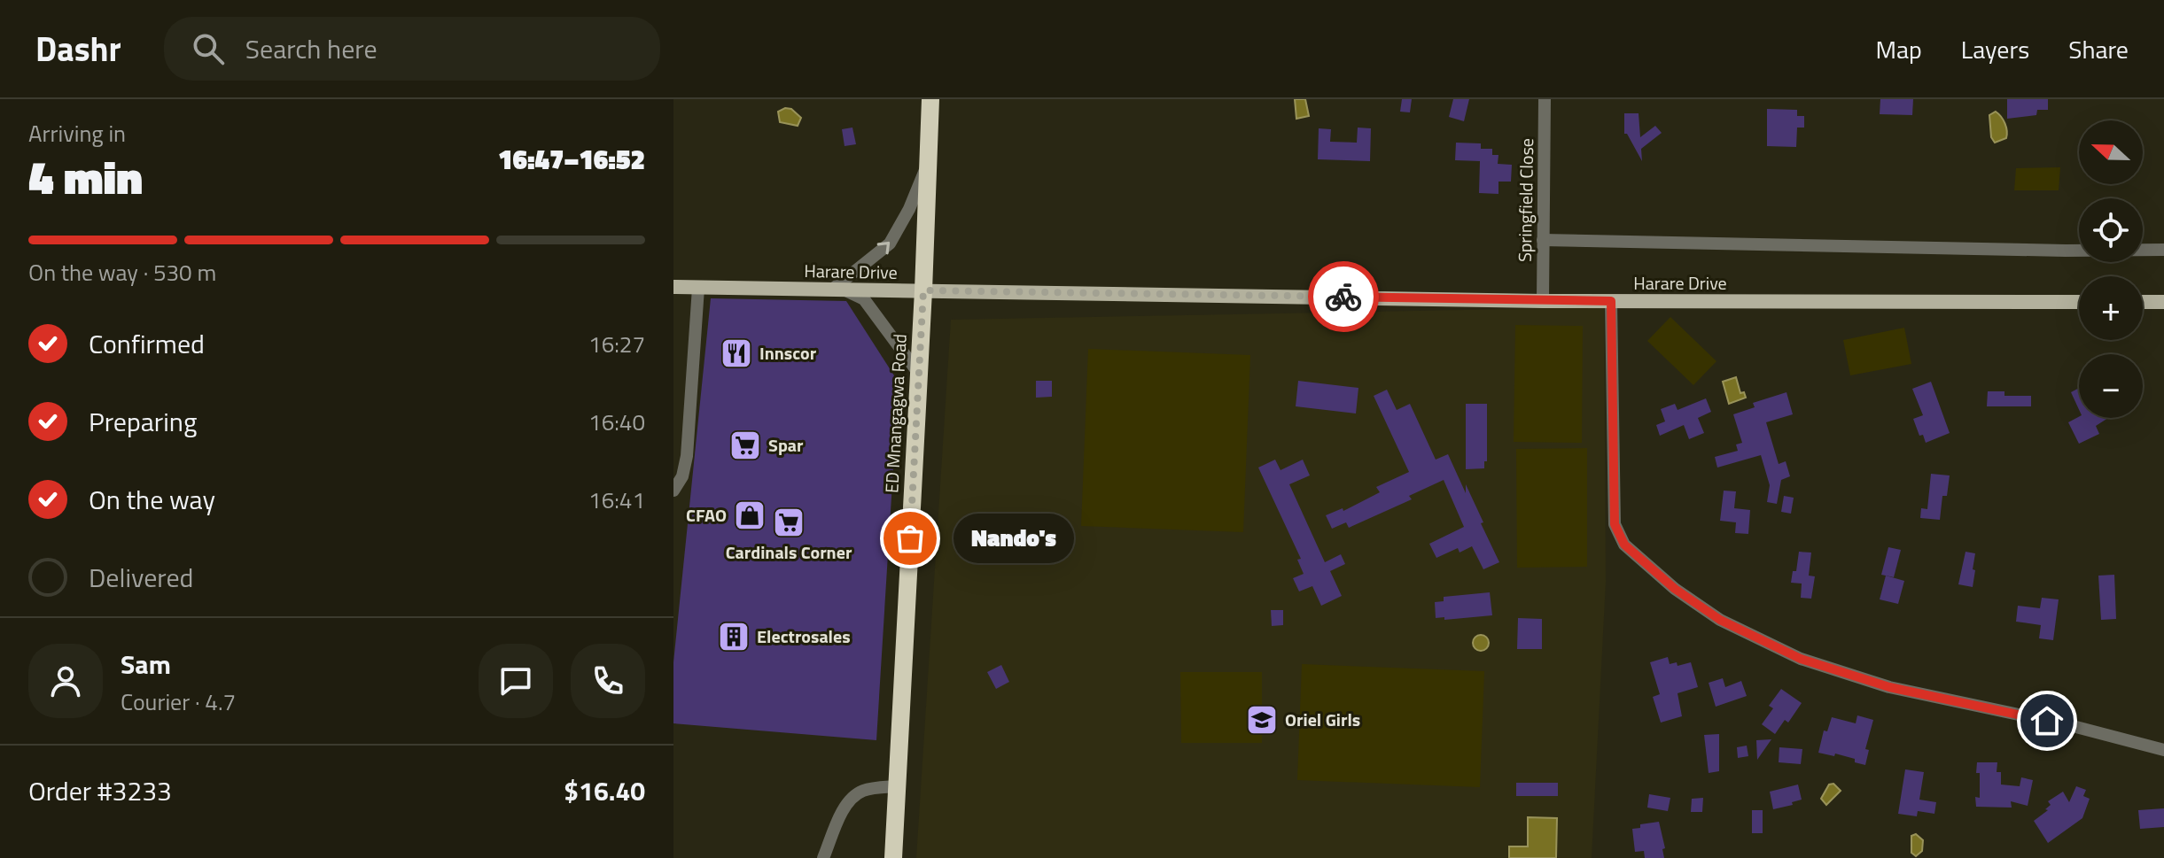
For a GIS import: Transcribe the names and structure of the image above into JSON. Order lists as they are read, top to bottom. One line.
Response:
{"streets":{"highway":["ED Mnangagwa Road"],"main road":["Harare Drive"],"street":["Springfield Close"]},"crossings":[["Springfield Close","Harare Drive"],["Harare Drive","ED Mnangagwa Road"]],"places":{"restaurant":["Innscor"],"supermarket":["Spar","Cardinals Corner"],"shop":["CFAO"],"other":["Nando's"],"building":["Electrosales"],"school or university":["Oriel Girls"]},"north":"left","page":{"header":"Dashr","search":"Search here","nav":["Map","Layers","Share"],"heading":["4 min","Arriving in","16:47–16:52"],"panel":["Sam","Courier · 4.7","Order #3233","$16.40"],"map_buttons":["+","−"],"bar":"On the way · 530 m","list":[["Confirmed","16:27"],["Preparing","16:40"],["On the way","16:41"],"Delivered"],"bubble":"Nando's"}}
